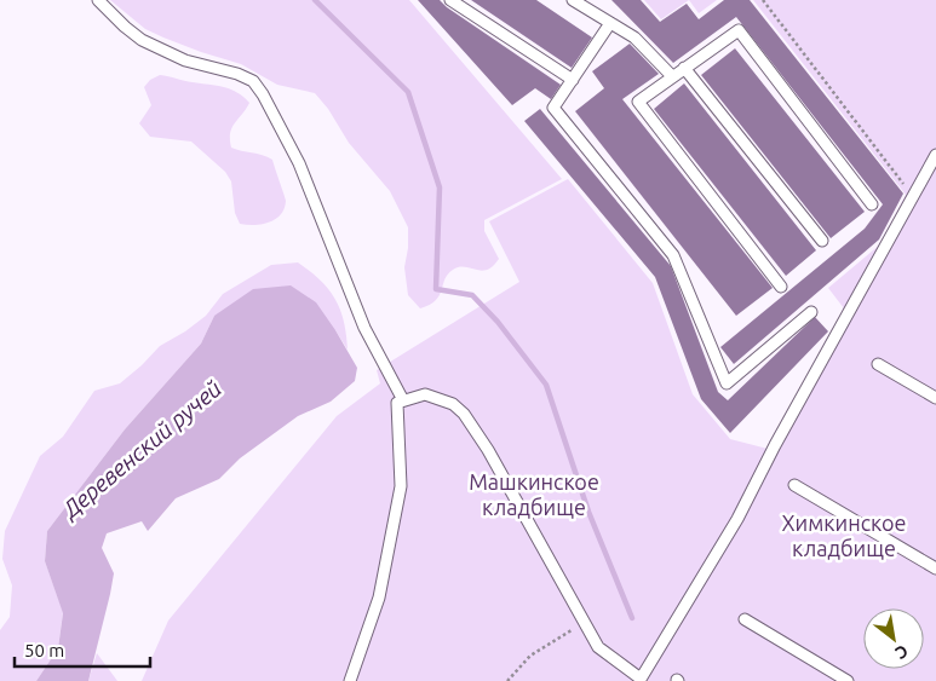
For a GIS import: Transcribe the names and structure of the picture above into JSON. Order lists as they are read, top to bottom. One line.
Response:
{"water":["Деревенский ручей"],"parks":["Машкинское кладбище","Химкинское кладбище"],"scale_bar":"50 m","north":"bottom right"}
